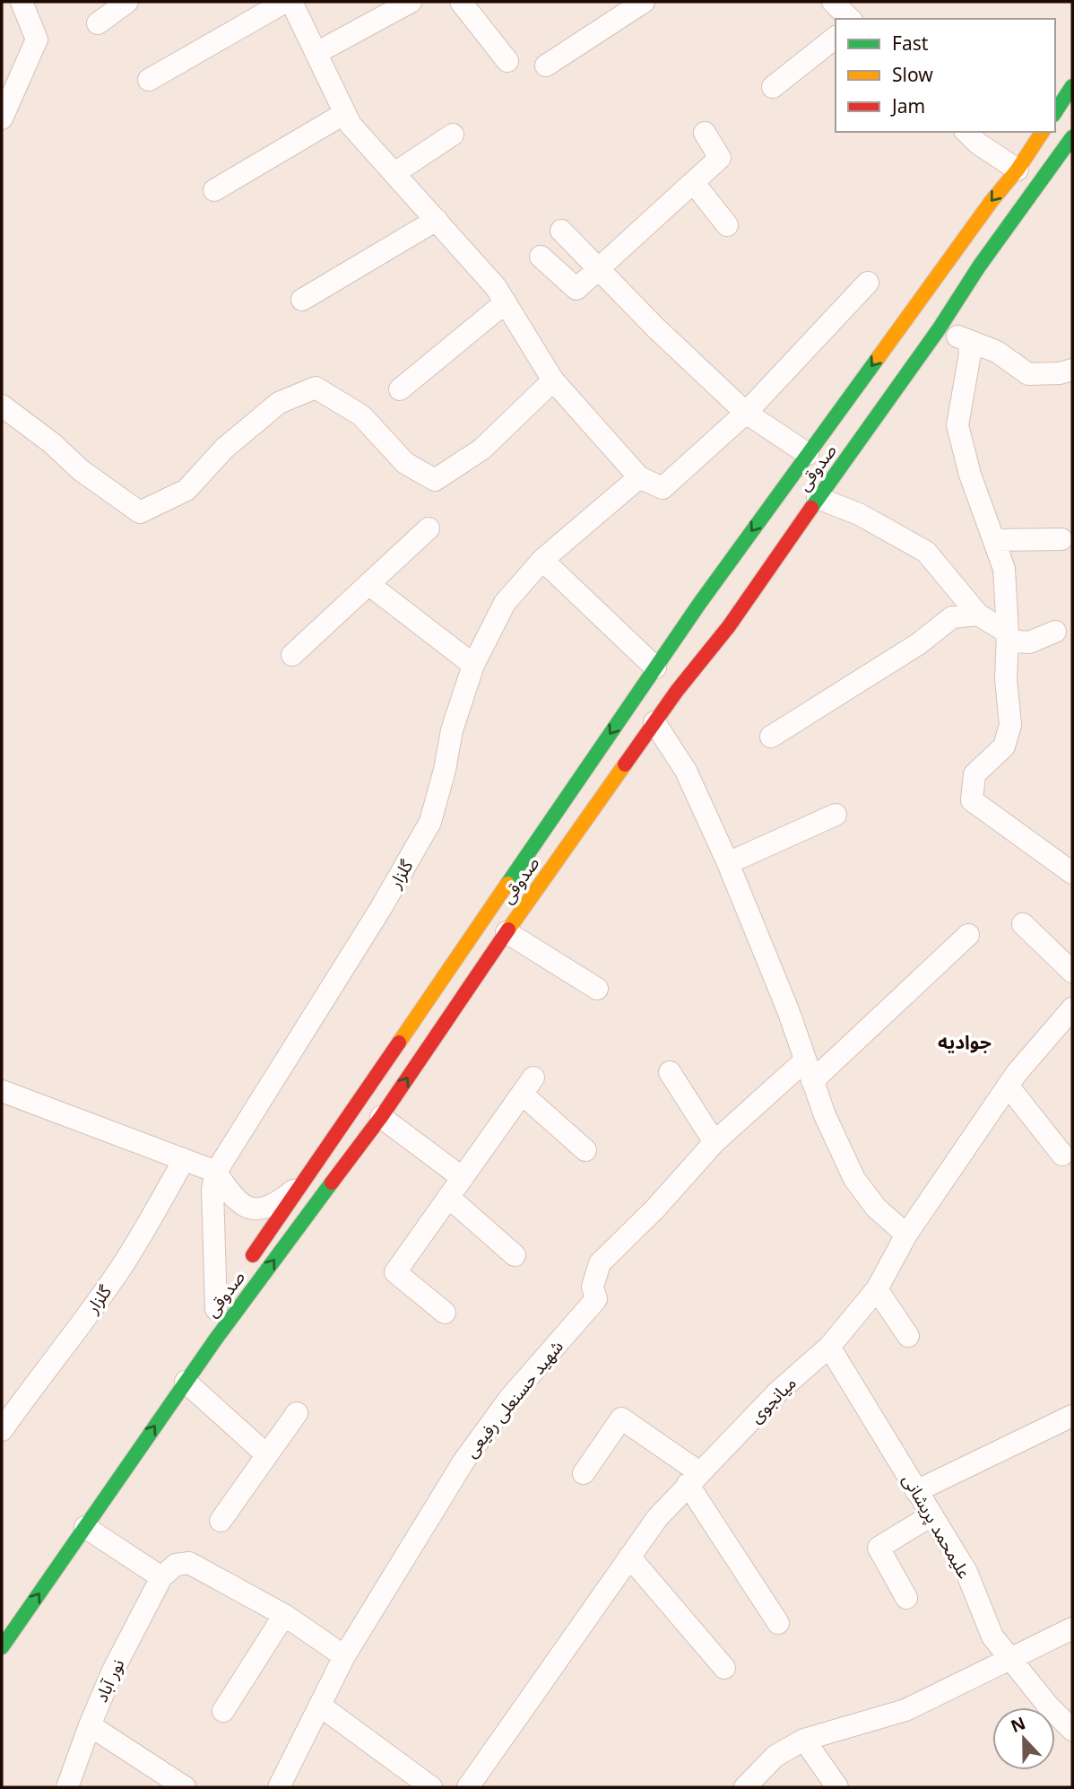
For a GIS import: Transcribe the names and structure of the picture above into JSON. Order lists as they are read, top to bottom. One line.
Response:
{"streets":{"main road":["صدوقی"],"street":["گلزار","شهید حسنعلی رفیعی","میانجوی","علیمحمد پریشانی","نور آباد"]},"crossings":[["میانجوی","علیمحمد پریشانی"]],"districts":["جوادیه"],"legend":["Fast","Slow","Jam"],"north":"top"}
